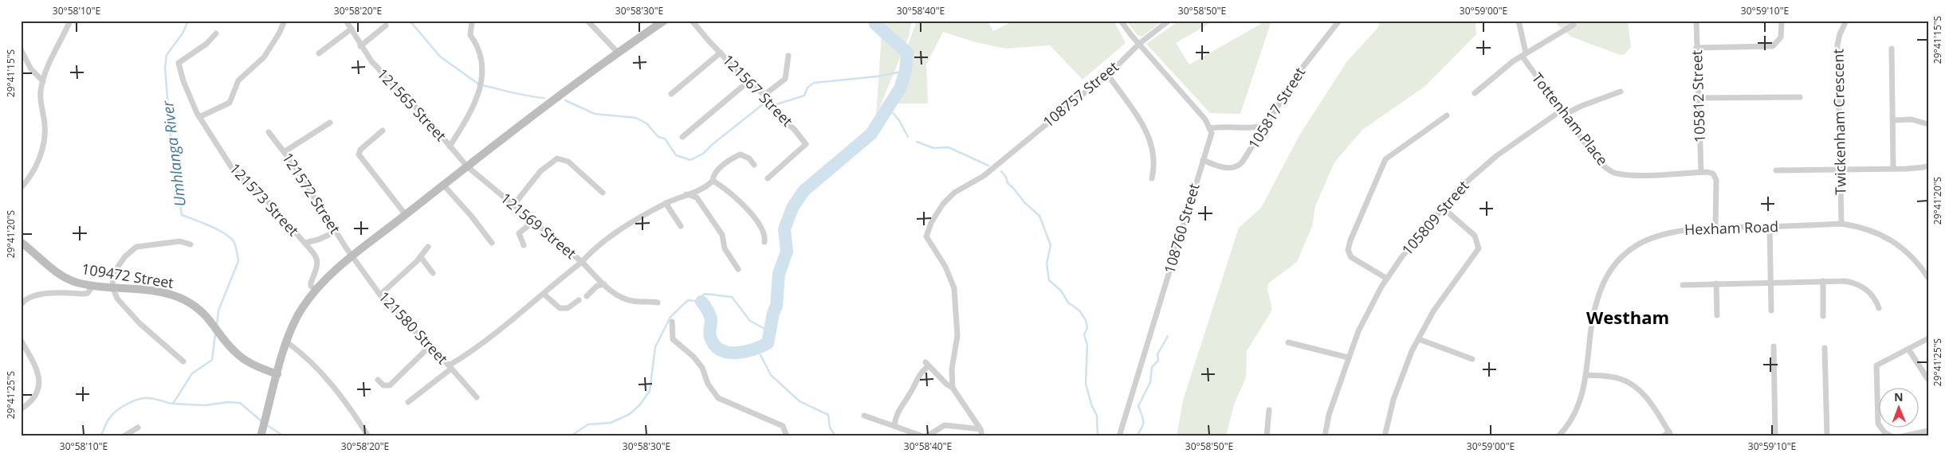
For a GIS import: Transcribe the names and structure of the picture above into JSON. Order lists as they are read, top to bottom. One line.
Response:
{"streets":{"street":["121567 Street","108757 Street","105812 Street","121565 Street","105817 Street","Tottenham Place","Twickenham Crescent","121572 Street","121573 Street","105809 Street","121569 Street","108760 Street","Hexham Road","109472 Street","121580 Street"]},"crossings":[["105812 Street","Tottenham Place"],["121565 Street","121569 Street"],["105817 Street","108760 Street"],["Tottenham Place","105809 Street"],["Twickenham Crescent","Hexham Road"],["121572 Street","121573 Street"],["121572 Street","121580 Street"]],"districts":["Westham"],"water":["Umhlanga River"],"north":"top","coordinates":["30°58'10\"E","30°58'20\"E","30°58'30\"E","30°58'40\"E","30°58'50\"E","30°59'00\"E","30°59'10\"E","29°41'15\"S","29°41'20\"S","29°41'25\"S"]}
